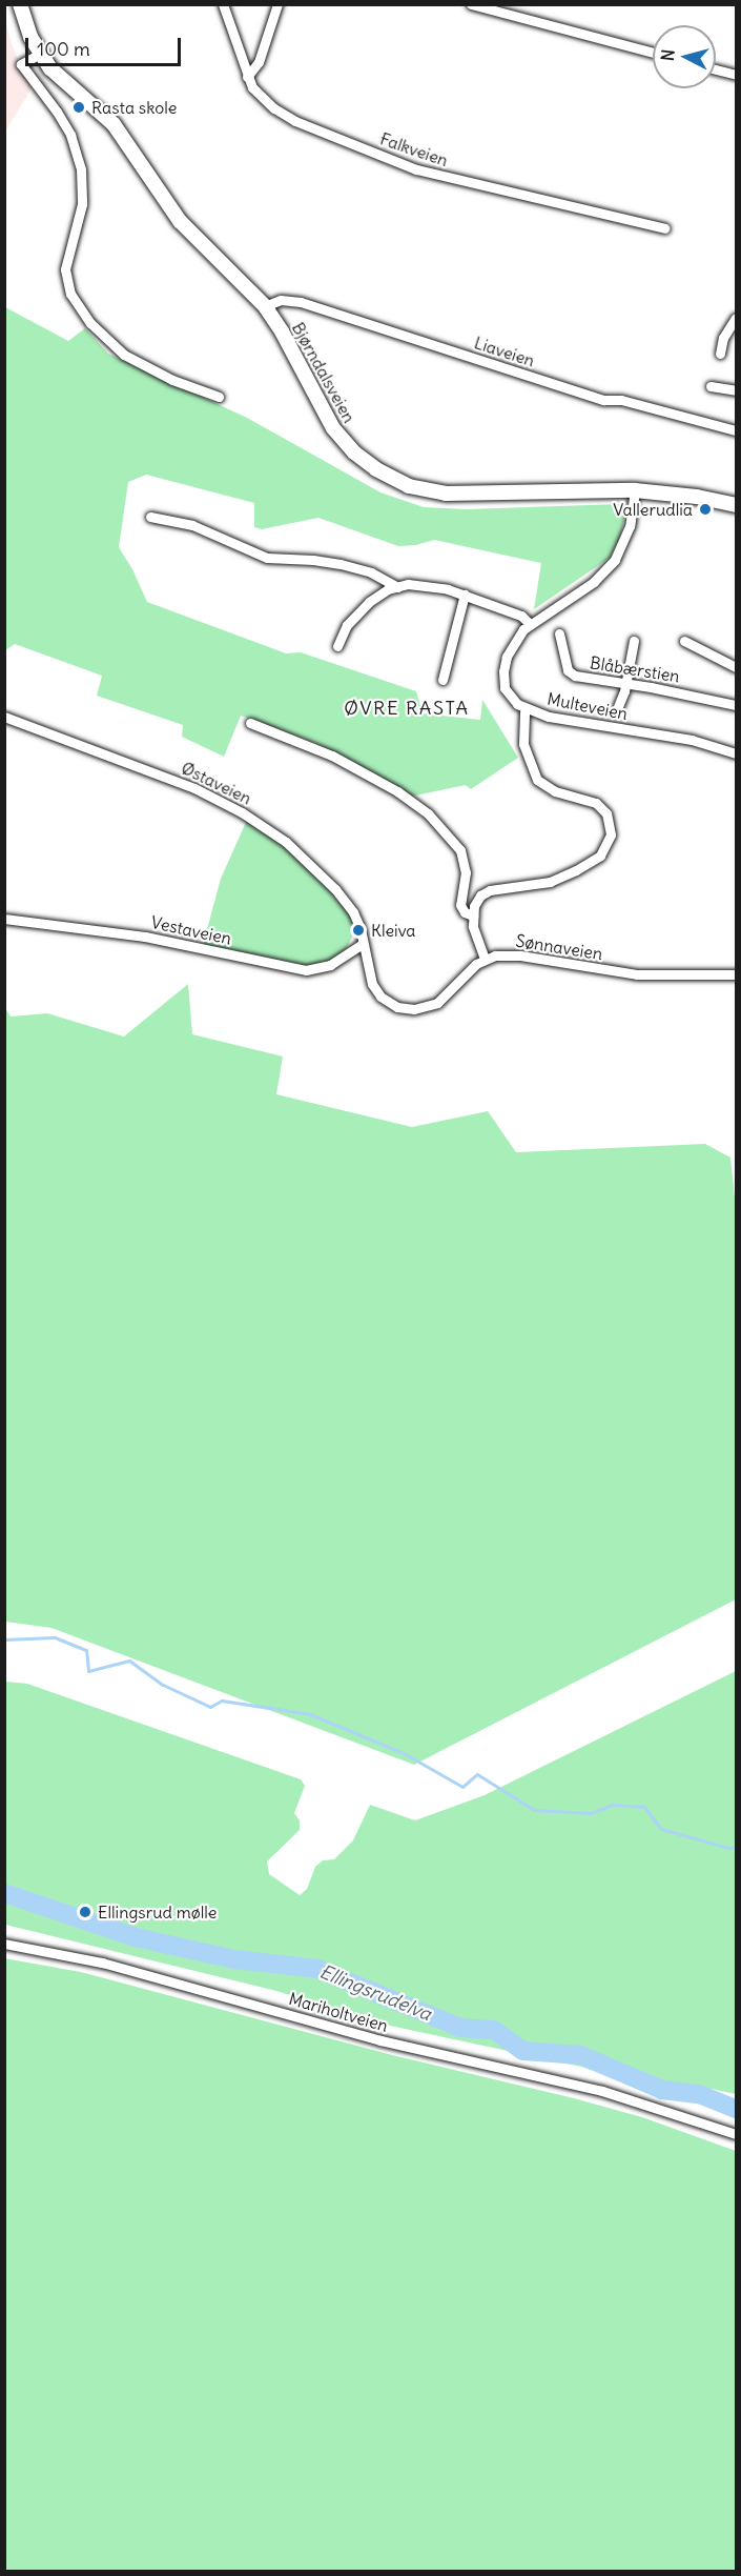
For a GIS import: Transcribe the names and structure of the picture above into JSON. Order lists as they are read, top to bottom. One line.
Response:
{"streets":{"street":["Falkveien","Liaveien","Bjørndalsveien","Blåbærstien","Multeveien","Østaveien","Vestaveien","Sønnaveien","Mariholtveien"]},"crossings":[["Liaveien","Bjørndalsveien"],["Bjørndalsveien","Multeveien"],["Østaveien","Vestaveien"]],"districts":["ØVRE RASTA"],"water":["Ellingsrudelva"],"places":["Rasta skole","Vallerudlia","Kleiva","Ellingsrud mølle"],"scale_bar":"100 m","north":"left"}
